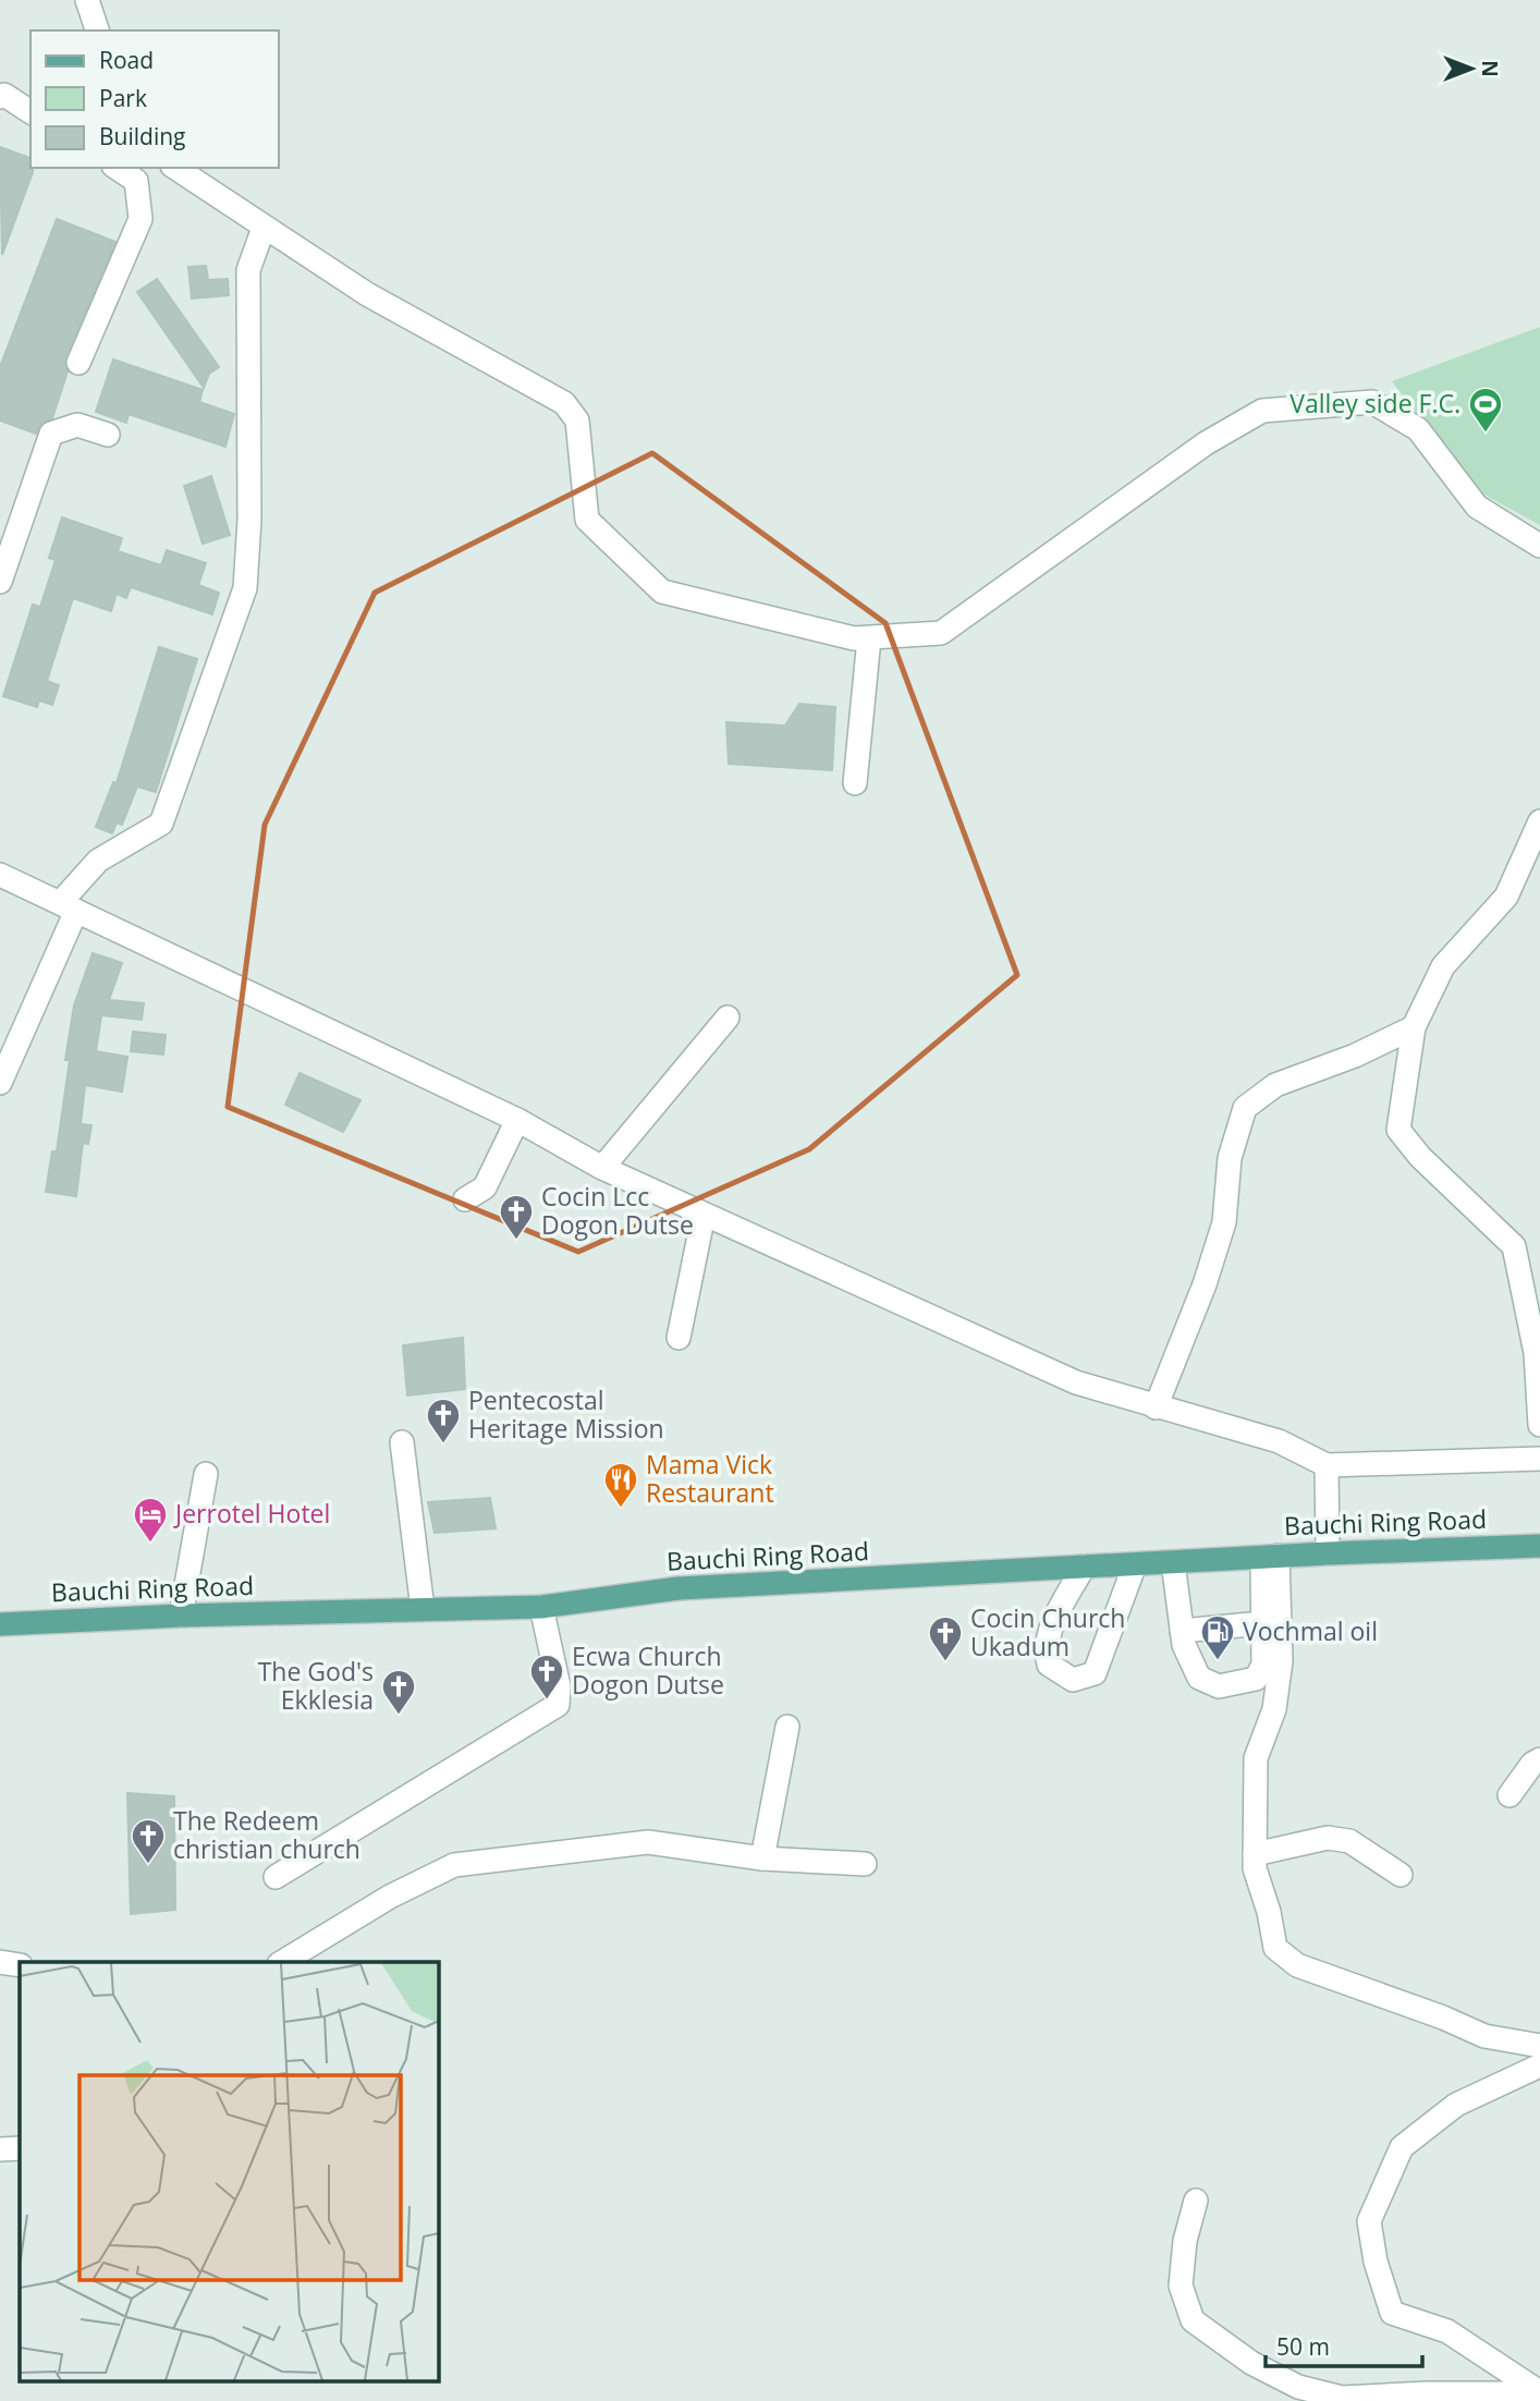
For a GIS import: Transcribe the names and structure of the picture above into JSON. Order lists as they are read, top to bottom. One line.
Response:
{"streets":{"main road":["Bauchi Ring Road"]},"places":{"sports":["Valley side F.C."],"church":["Cocin Lcc Dogon Dutse","Pentecostal Heritage Mission","Cocin Church Ukadum","Ecwa Church Dogon Dutse","The God's Ekklesia","The Redeem christian church"],"restaurant":["Mama Vick Restaurant"],"hotel":["Jerrotel Hotel"],"fuel station":["Vochmal oil"]},"legend":["Road","Park","Building"],"scale_bar":"50 m","north":"right"}
